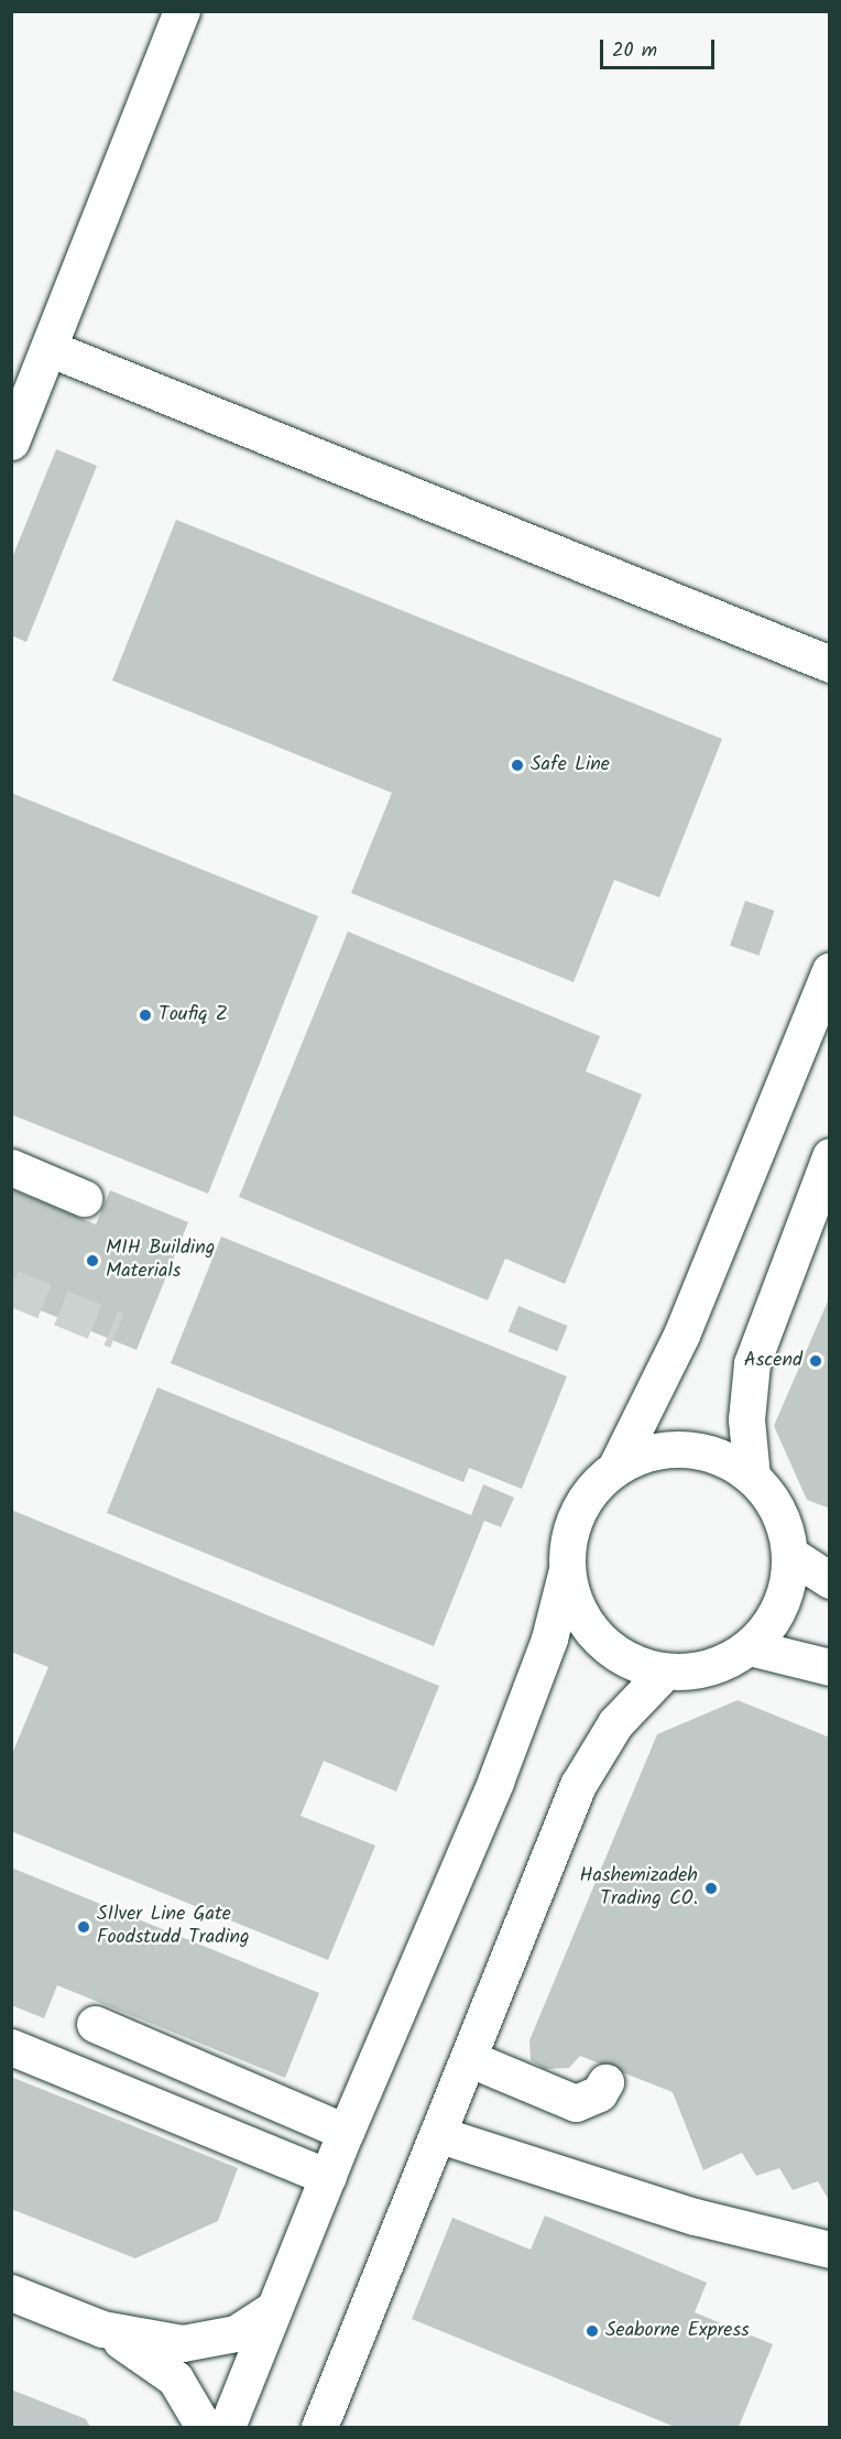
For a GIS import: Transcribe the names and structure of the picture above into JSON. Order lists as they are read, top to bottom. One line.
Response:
{"places":["Safe Line","Toufiq Z","MIH Building Materials","Ascend","Hashemizadeh Trading CO.","SIlver Line Gate Foodstudd Trading","Seaborne Express"],"scale_bar":"20 m"}
